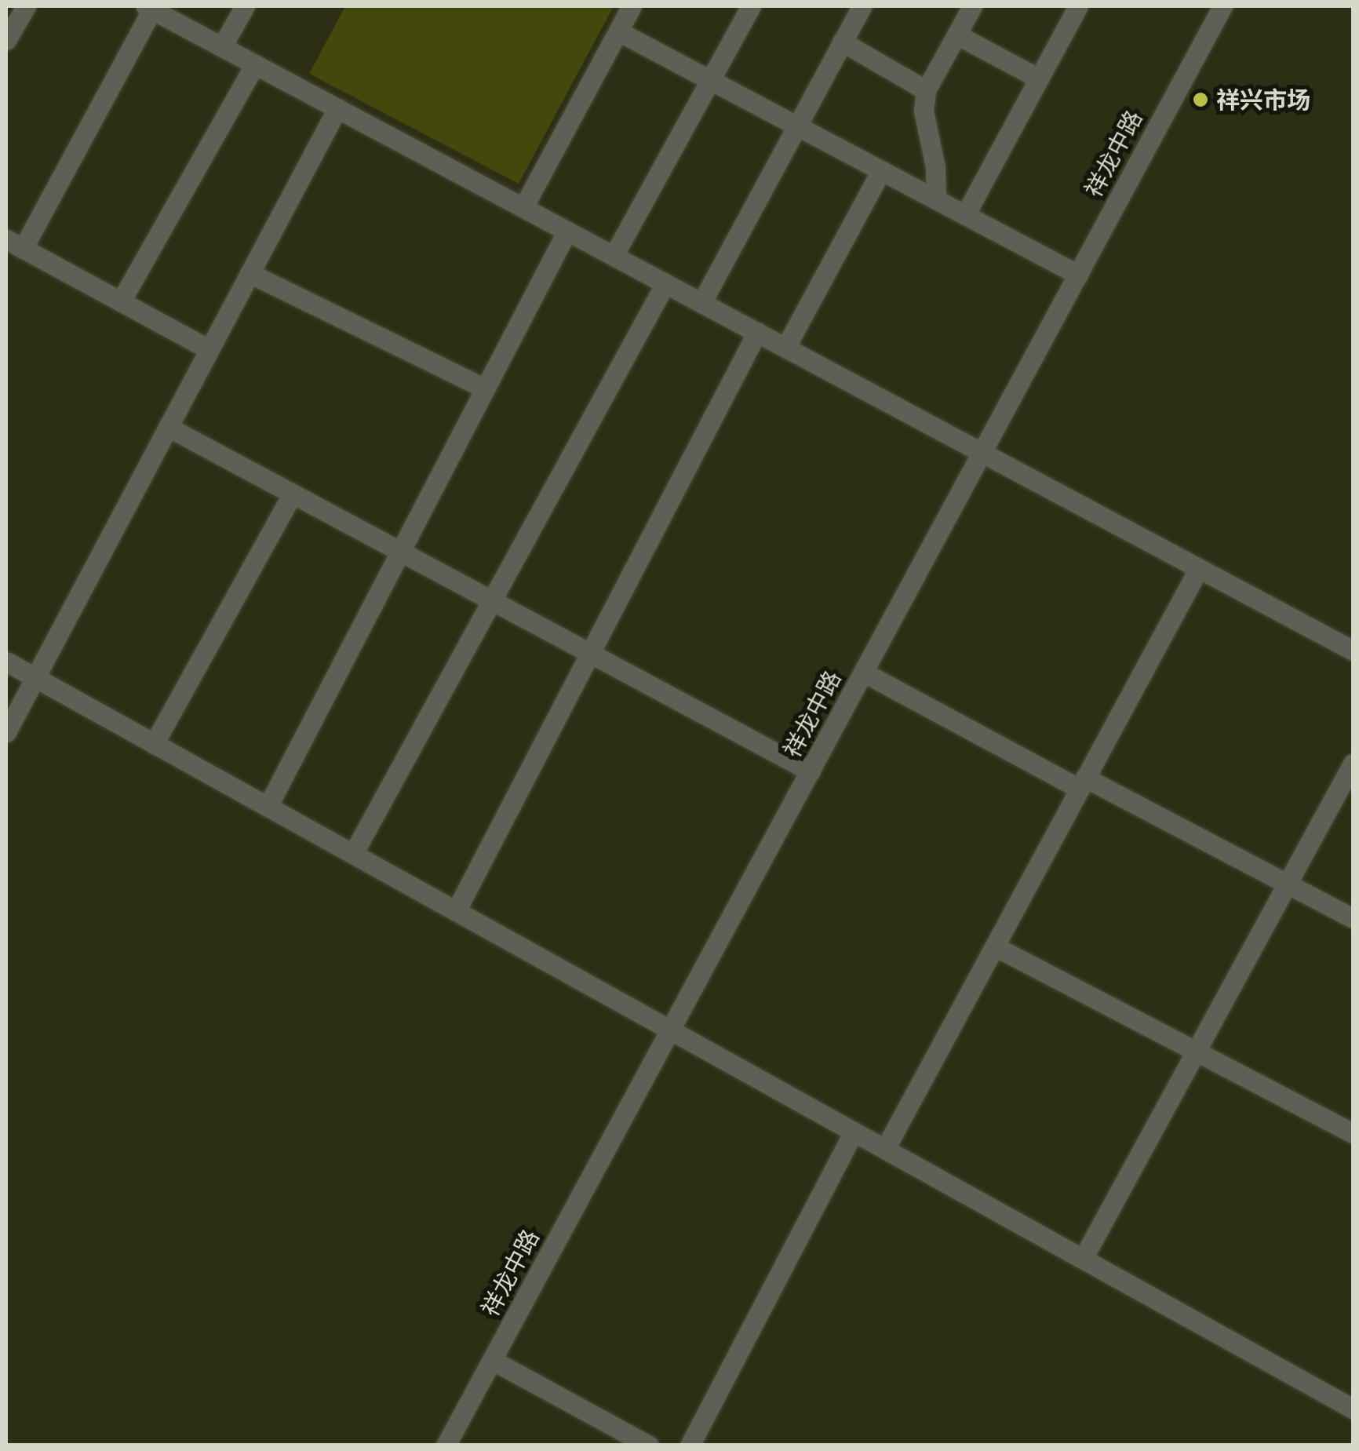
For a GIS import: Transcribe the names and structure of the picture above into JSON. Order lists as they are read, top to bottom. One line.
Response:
{"streets":{"street":["祥龙中路"]},"places":["祥兴市场"]}
